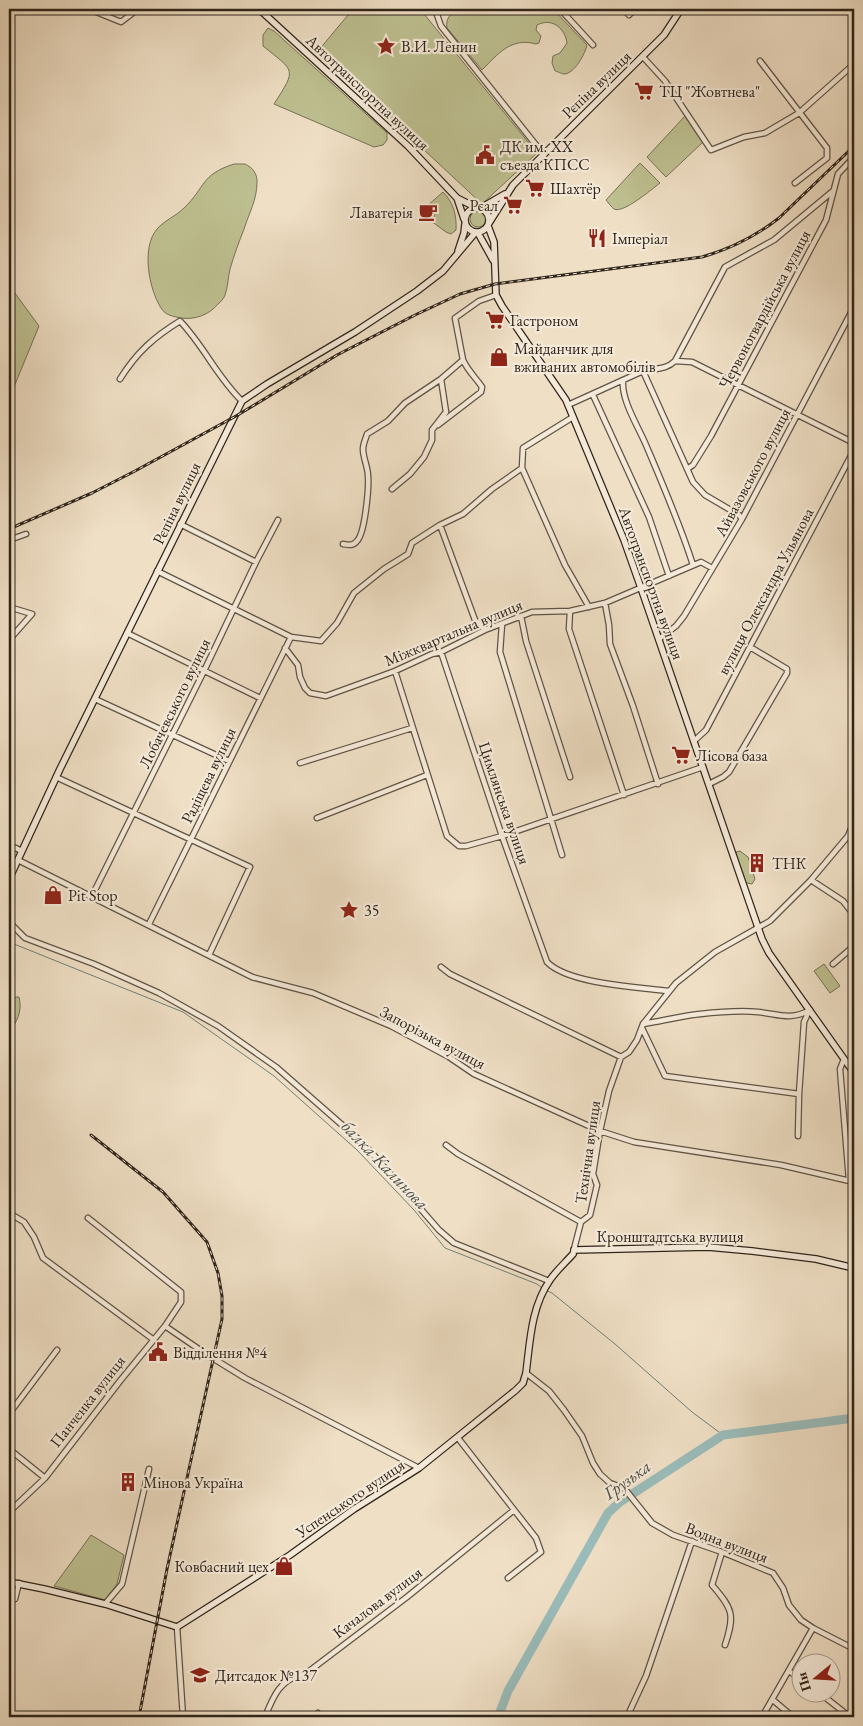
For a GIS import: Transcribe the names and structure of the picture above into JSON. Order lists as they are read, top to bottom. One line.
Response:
{"streets":{"street":["Рєпіна вулиця","Автотранспортна вулиця","Червоногвардійська вулиця","Айвазовського вулиця","вулиця Олександра Ульянова","Міжквартальна вулиця","Лобачевського вулиця","Радіщева вулиця","Цимлянська вулиця","Запорізька вулиця","Технічна вулиця","Кронштадтська вулиця","Панченка вулиця","Успенського вулиця","Водна вулиця","Качалова вулиця"]},"crossings":[["Рєпіна вулиця","Автотранспортна вулиця"],["Рєпіна вулиця","Запорізька вулиця"],["Автотранспортна вулиця","Айвазовського вулиця"],["Автотранспортна вулиця","вулиця Олександра Ульянова"],["Автотранспортна вулиця","Міжквартальна вулиця"],["Автотранспортна вулиця","Технічна вулиця"],["Міжквартальна вулиця","Радіщева вулиця"],["Міжквартальна вулиця","Цимлянська вулиця"],["Лобачевського вулиця","Запорізька вулиця"],["Радіщева вулиця","Запорізька вулиця"],["Цимлянська вулиця","Технічна вулиця"],["Запорізька вулиця","Технічна вулиця"],["Технічна вулиця","Кронштадтська вулиця"],["Технічна вулиця","Успенського вулиця"],["Кронштадтська вулиця","Успенського вулиця"],["Успенського вулиця","Водна вулиця"]],"water":["балка Калинова","Грузька"],"places":{"place":["В.И. Ленин","35"],"supermarket":["ТЦ \"Жовтнева\"","Шахтёр","Рєал","Гастроном","Лісова база"],"public building":["ДК им. XX съезда КПСС","Відділення №4"],"cafe":["Лаватерія"],"restaurant":["Імперіал"],"shop":["Майданчик для вживаних автомобілів","Pit Stop","Ковбасний цех"],"building":["ТНК","Мінова Україна"],"school or university":["Дитсадок №137"]},"north":"left"}
